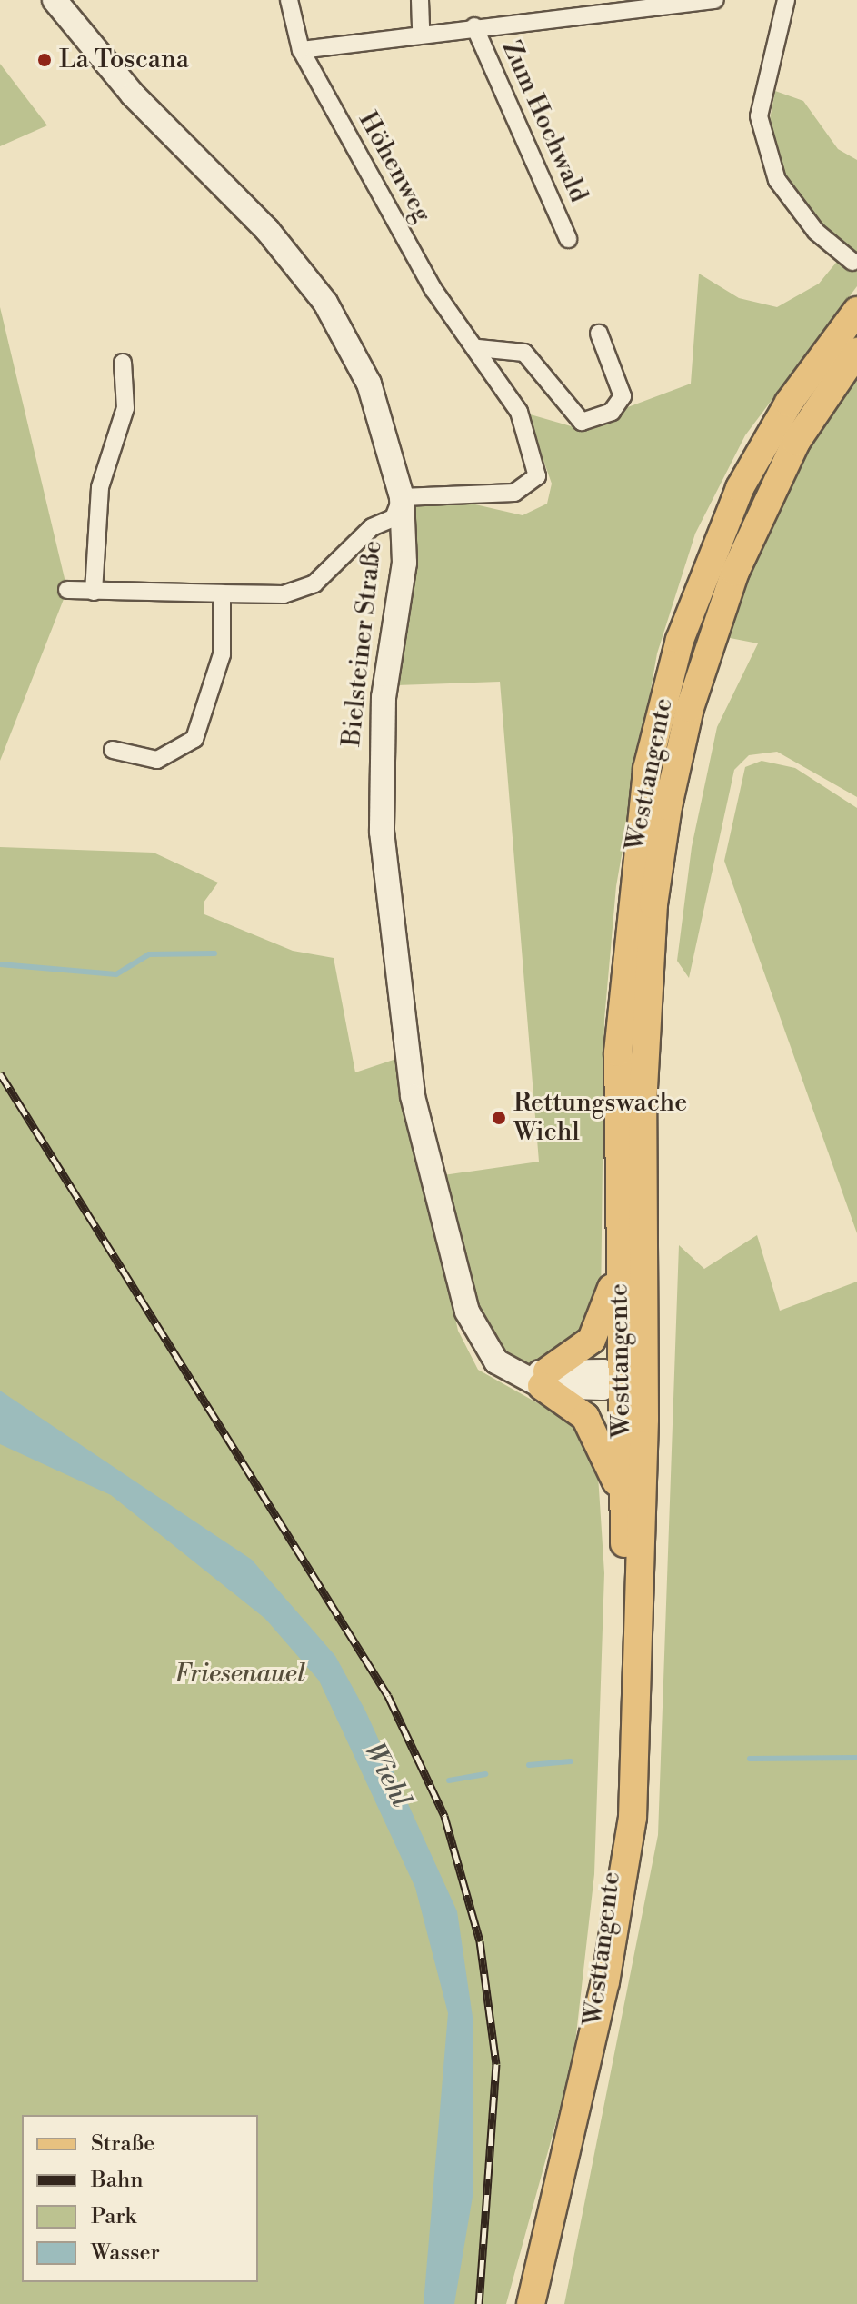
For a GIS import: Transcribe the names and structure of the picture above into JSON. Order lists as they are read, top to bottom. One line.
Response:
{"streets":{"main road":["Bielsteiner Straße","Westtangente"],"street":["Zum Hochwald","Höhenweg"]},"crossings":[["Zum Hochwald","Höhenweg"],["Höhenweg","Bielsteiner Straße"]],"water":["Wiehl"],"parks":["Friesenauel"],"places":["La Toscana","Rettungswache Wiehl"],"legend":["Straße","Bahn","Park","Wasser"]}
